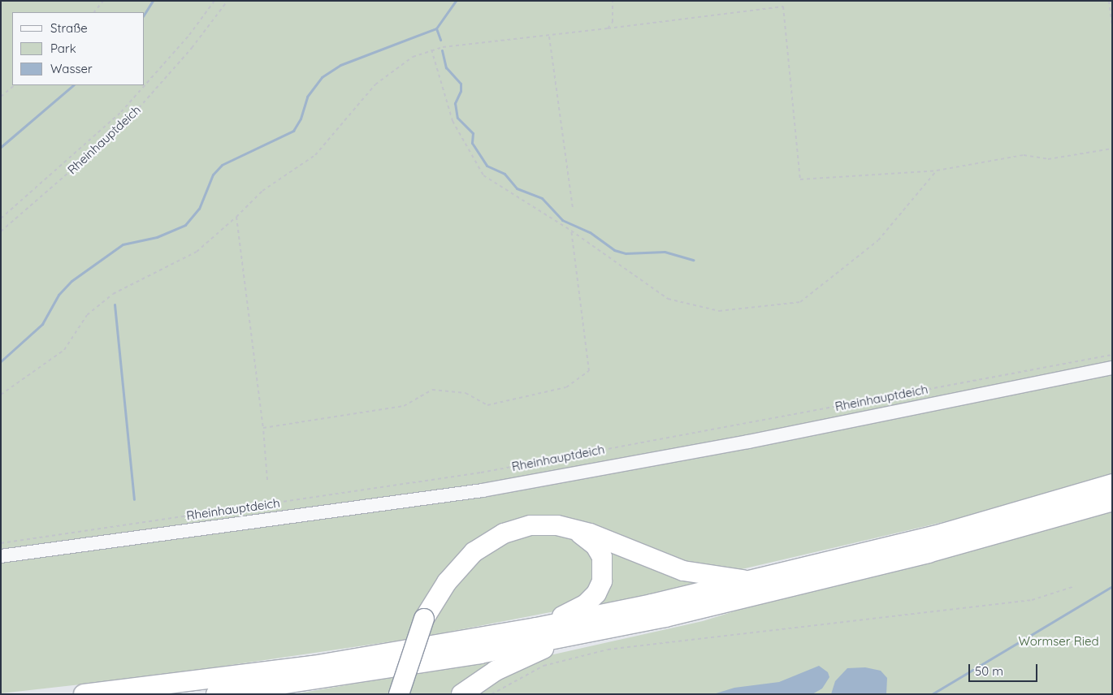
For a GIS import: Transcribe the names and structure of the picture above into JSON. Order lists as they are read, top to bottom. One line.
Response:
{"streets":{"path":["Rheinhauptdeich"]},"parks":["Wormser Ried"],"legend":["Straße","Park","Wasser"],"scale_bar":"50 m"}
